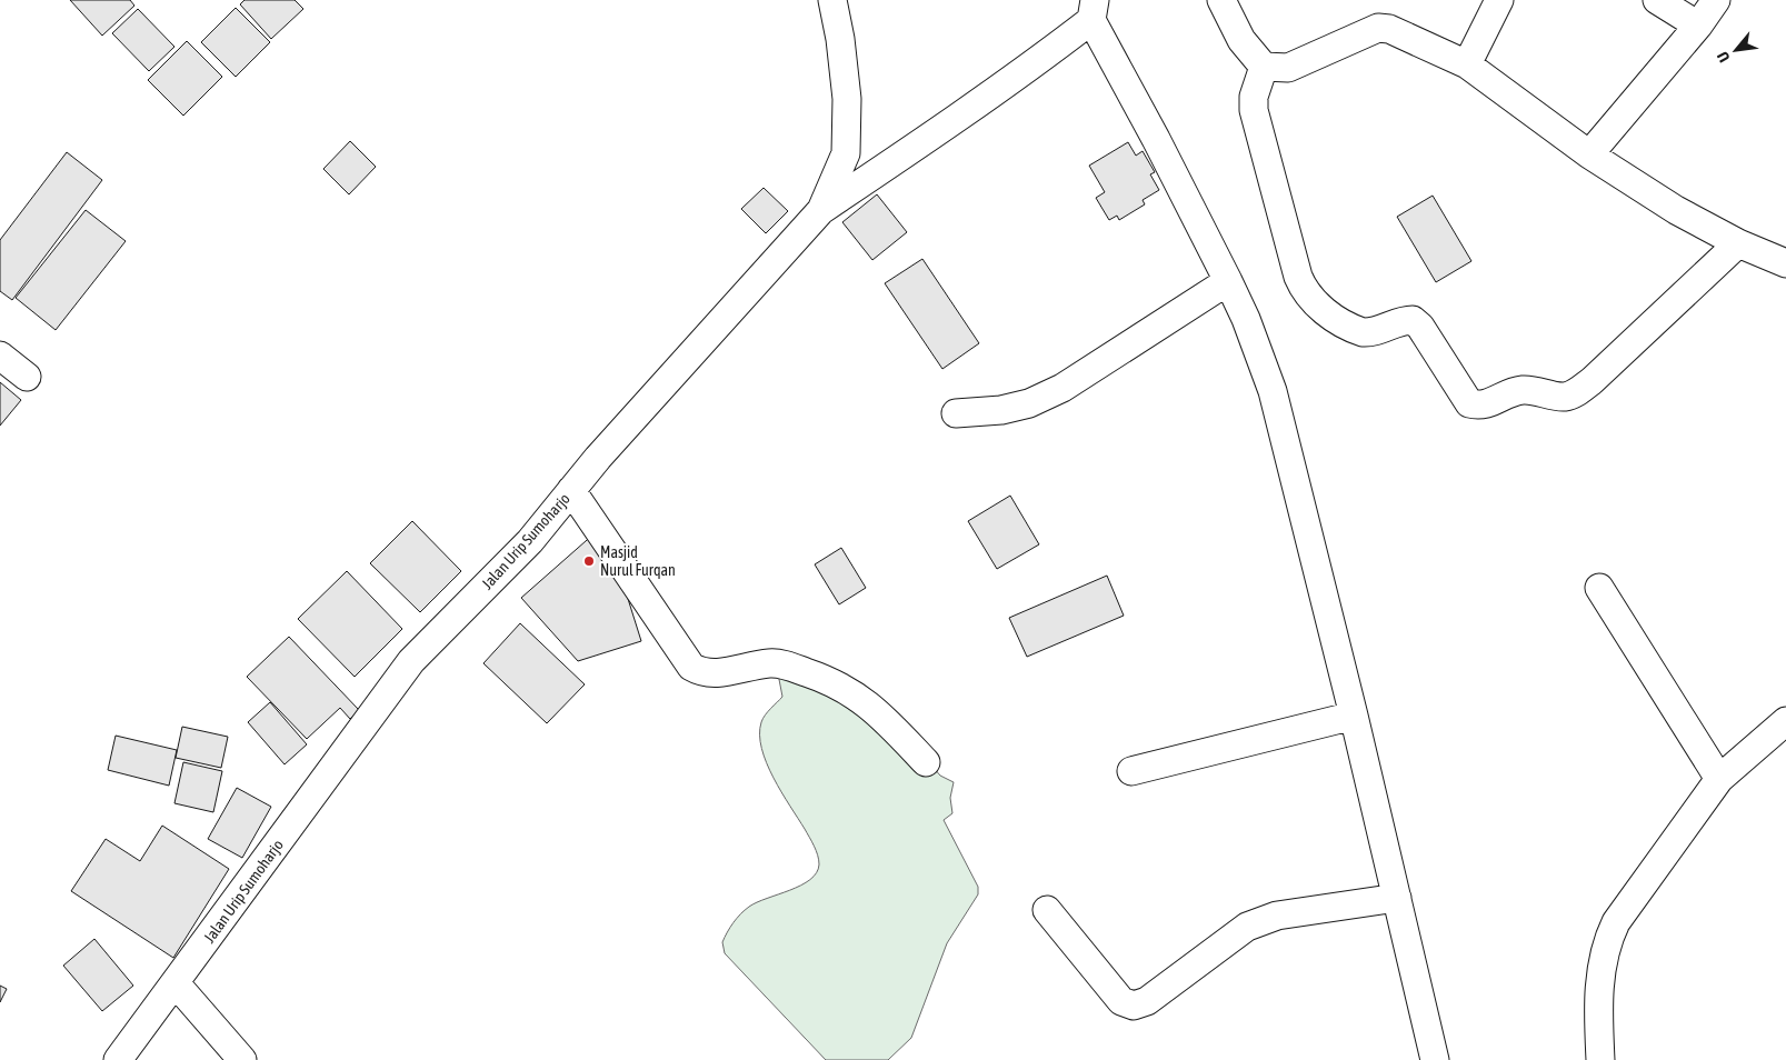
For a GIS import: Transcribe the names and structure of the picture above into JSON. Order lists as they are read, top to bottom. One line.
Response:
{"streets":{"street":["Jalan Urip Sumoharjo"]},"places":["Masjid Nurul Furqan"],"north":"bottom left"}
